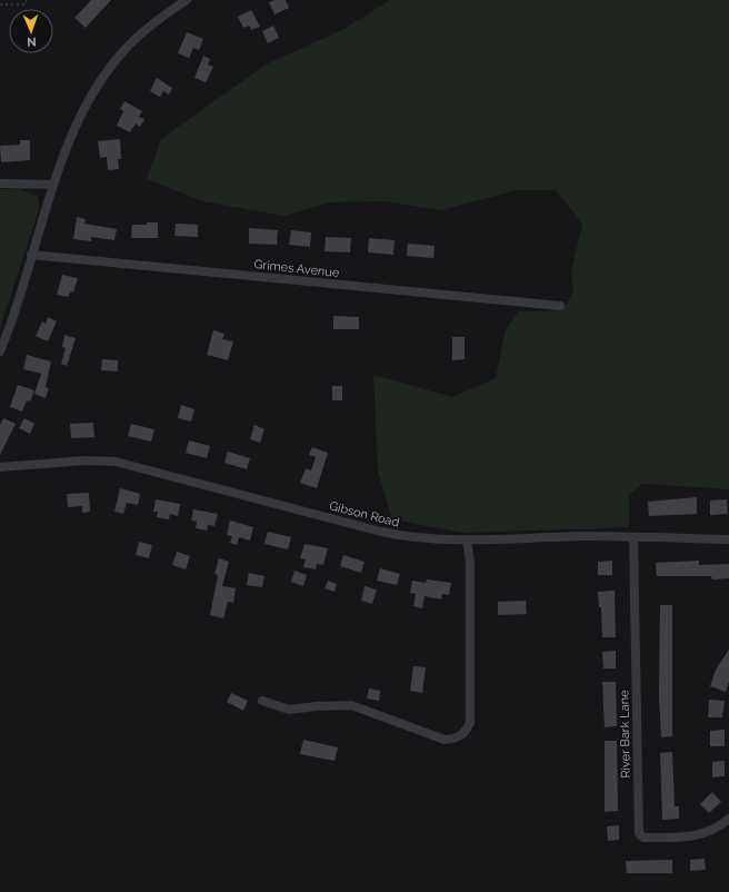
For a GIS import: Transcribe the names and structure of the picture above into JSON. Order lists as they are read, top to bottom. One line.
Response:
{"streets":{"street":["Grimes Avenue","Gibson Road","River Bark Lane"]},"crossings":[["Gibson Road","River Bark Lane"]],"north":"bottom"}
